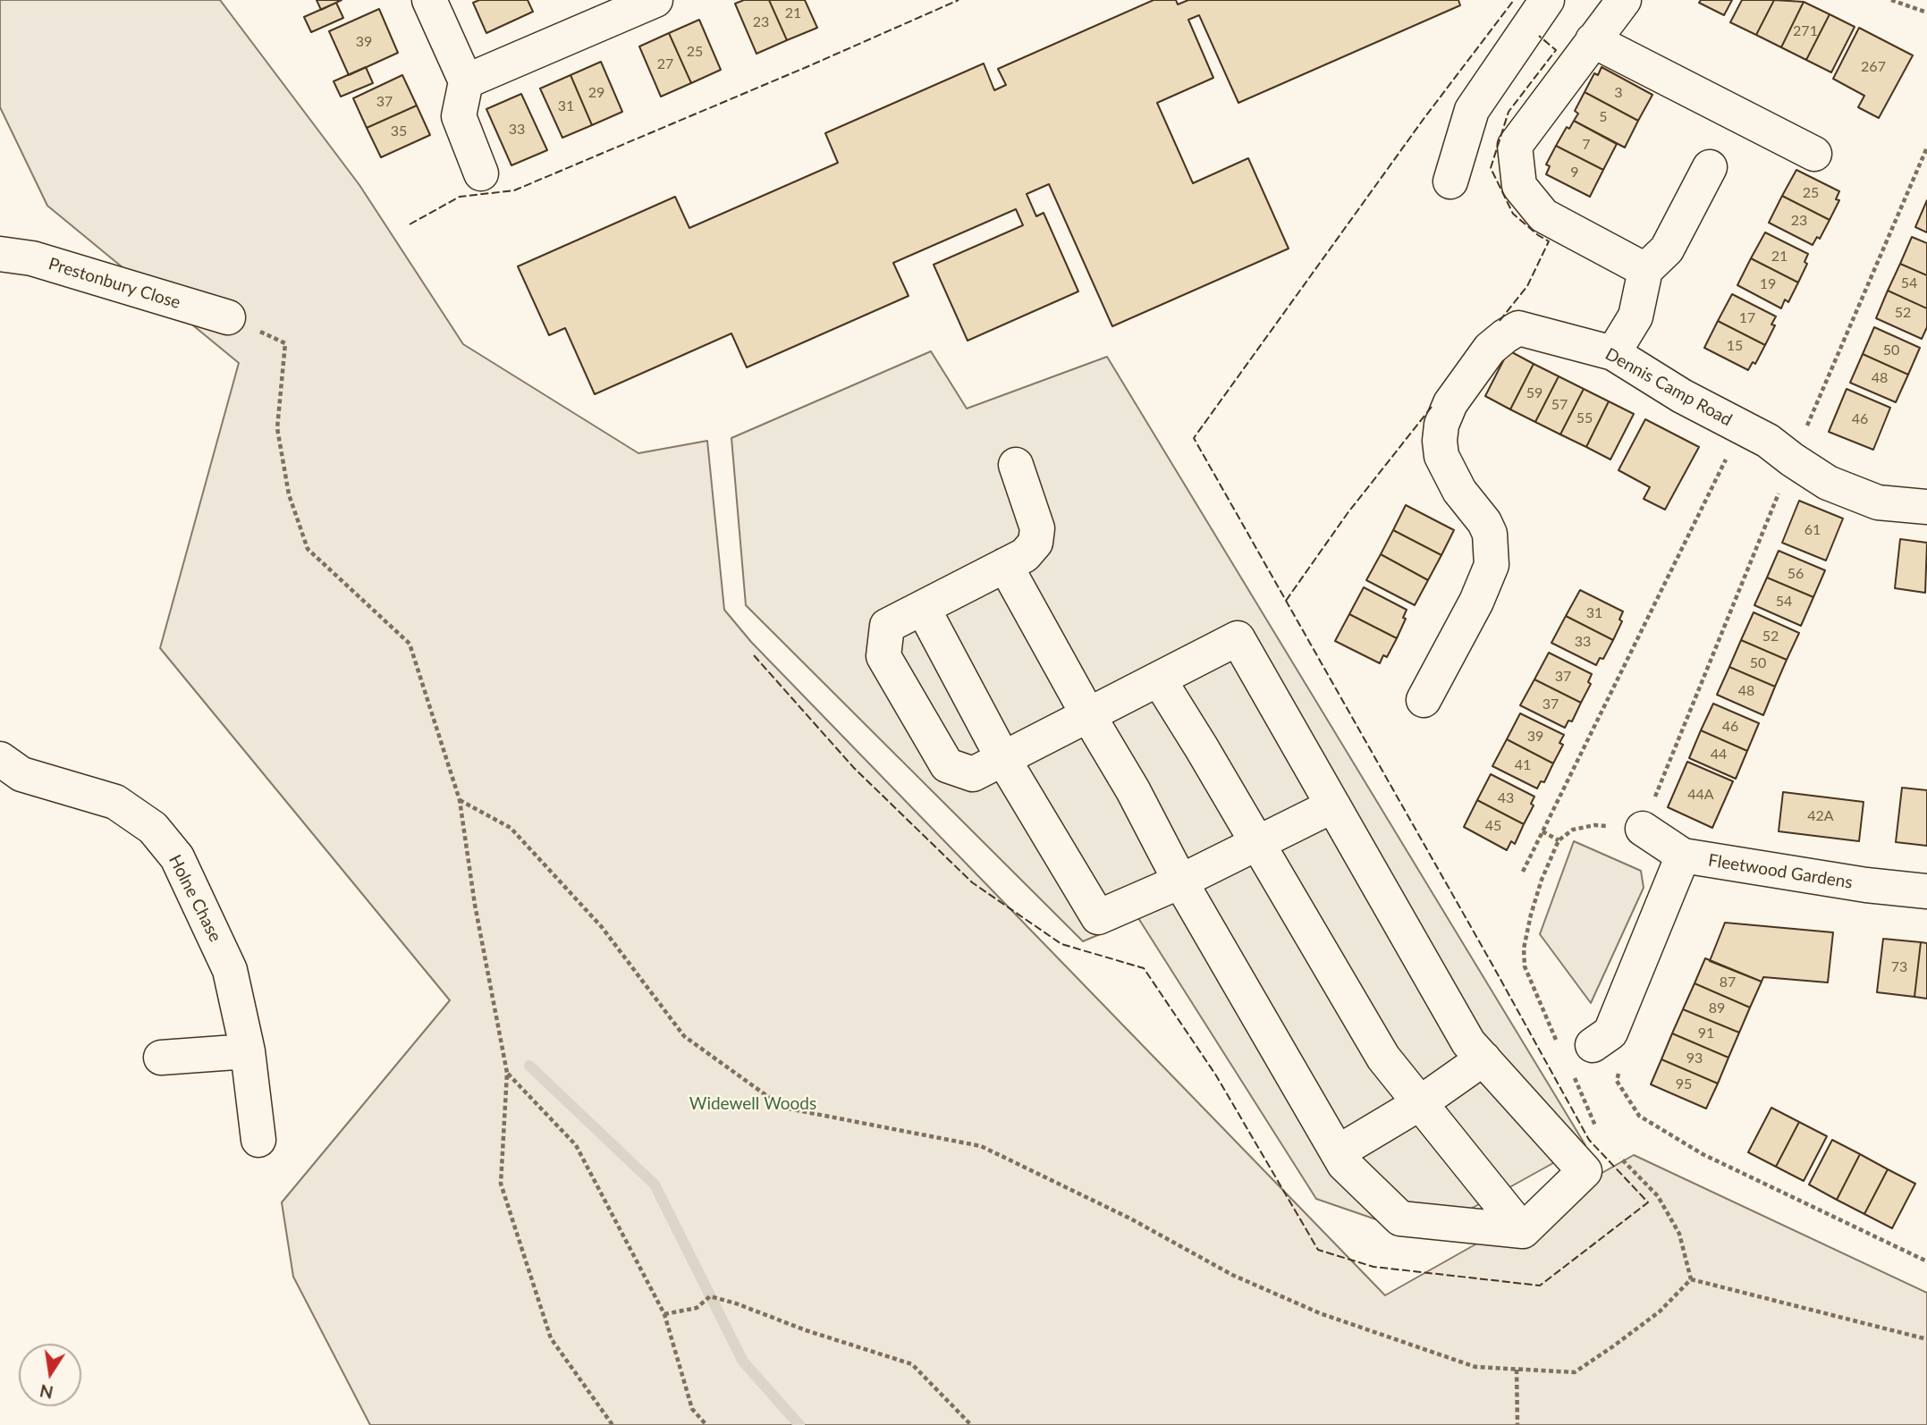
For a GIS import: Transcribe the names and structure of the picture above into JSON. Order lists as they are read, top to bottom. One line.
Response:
{"streets":{"street":["Prestonbury Close","Dennis Camp Road","Fleetwood Gardens","Holne Chase"]},"parks":["Widewell Woods"],"house_numbers":["21","23","271","39","25","27","267","29","3","37","31","5","33","35","7","9","25","23","21","54","19","52","17","15","50","48","59","57","55","46","61","56","54","31","52","33","50","37","48","37","46","39","44","41","44A","43","42A","45","73","87","89","91","93","95"],"north":"bottom"}
